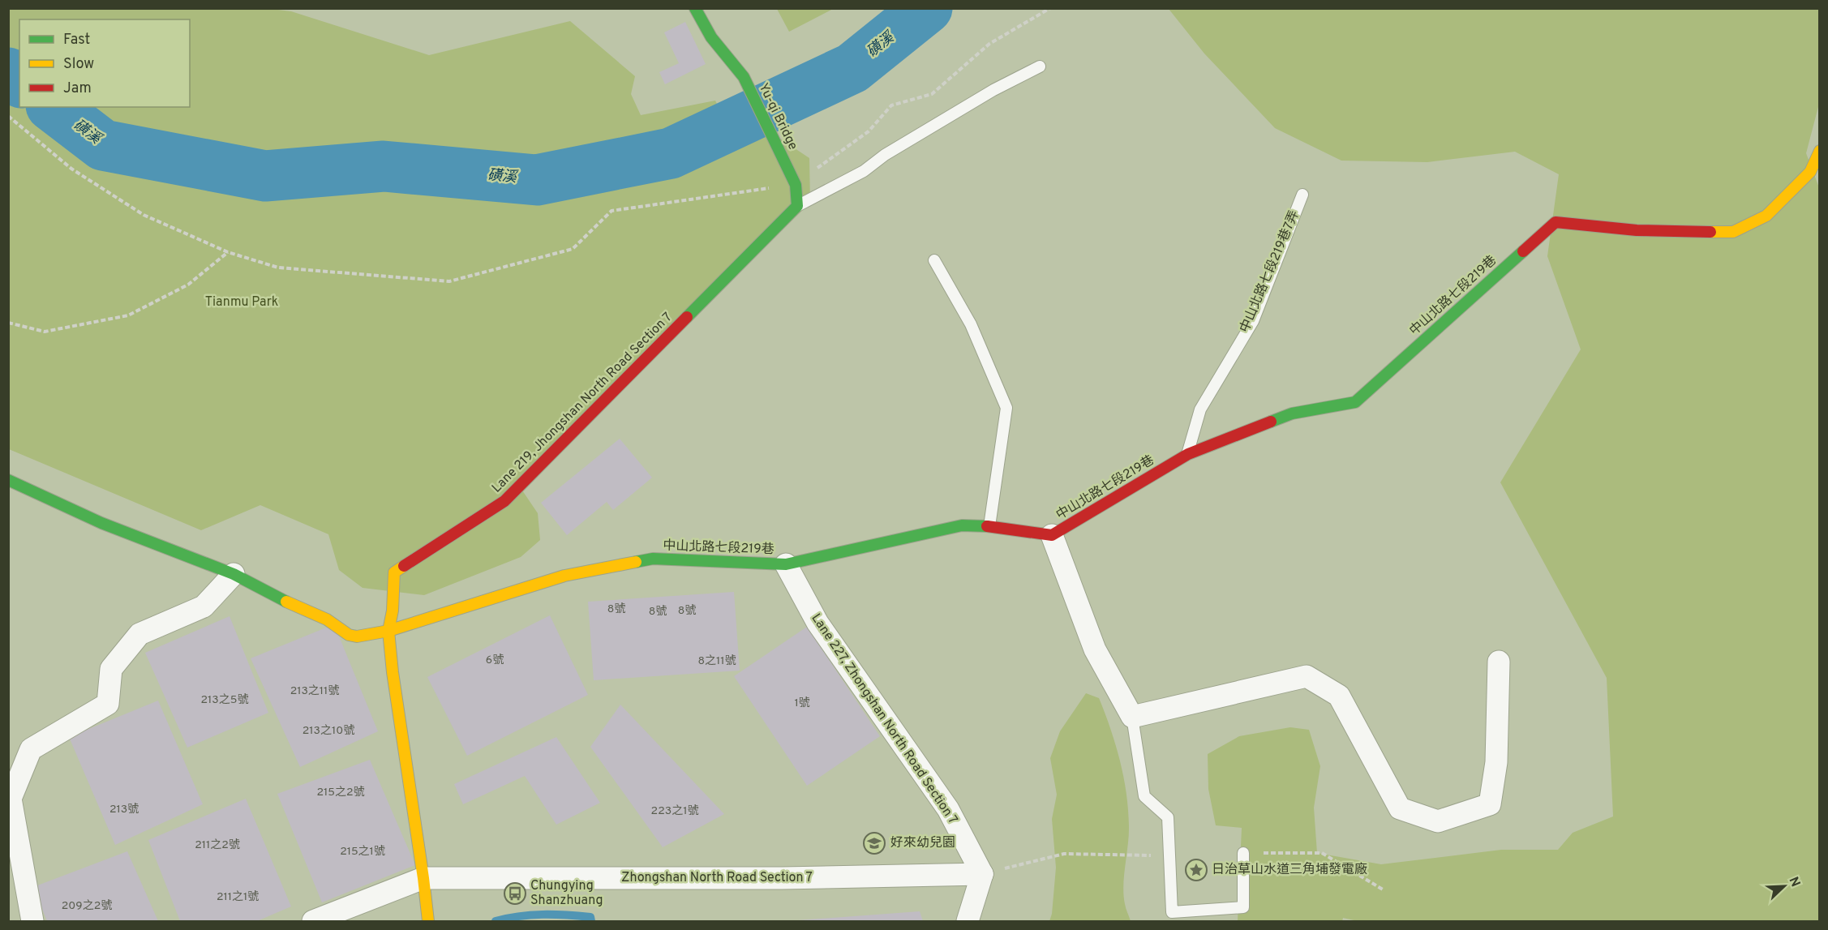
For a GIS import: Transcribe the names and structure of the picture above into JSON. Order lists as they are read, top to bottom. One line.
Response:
{"streets":{"street":["Yu-qi Bridge","中山北路七段219巷","Lane 219, Jhongshan North Road Section 7","Lane 227, Zhongshan North Road Section 7","Zhongshan North Road Section 7"],"lane":["中山北路七段219巷7弄"]},"crossings":[["中山北路七段219巷7弄","中山北路七段219巷"],["中山北路七段219巷","Lane 219, Jhongshan North Road Section 7"],["中山北路七段219巷","Lane 227, Zhongshan North Road Section 7"],["Lane 219, Jhongshan North Road Section 7","Zhongshan North Road Section 7"],["Lane 227, Zhongshan North Road Section 7","Zhongshan North Road Section 7"]],"water":["磺溪"],"parks":["Tianmu Park"],"places":{"school or university":["好來幼兒園"],"place":["日治草山水道三角埔發電廠"],"bus stop":["Chungying Shanzhuang"]},"house_numbers":["8號","8號","8號","6號","8之11號","213之11號","213之5號","1號","213之10號","215之2號","213號","223之1號","211之2號","215之1號","211之1號","209之2號"],"legend":["Fast","Slow","Jam"],"north":"top right"}
